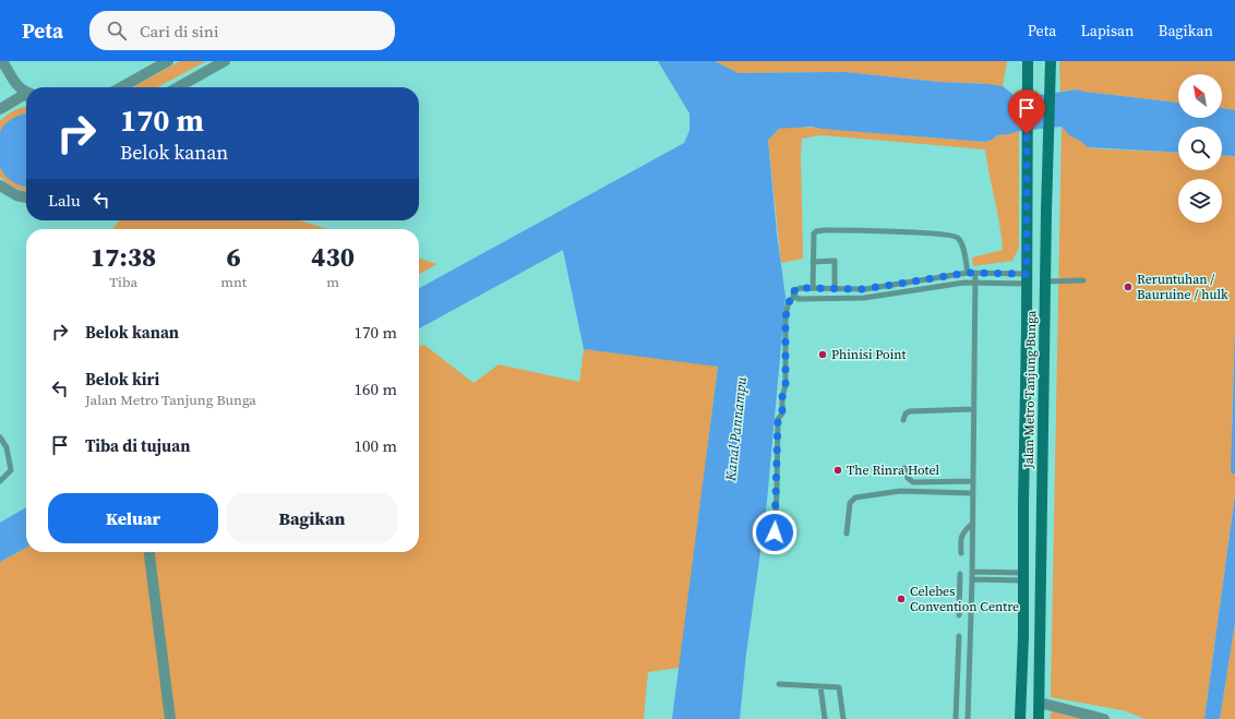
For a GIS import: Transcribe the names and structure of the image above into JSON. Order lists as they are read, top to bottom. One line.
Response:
{"streets":{"main road":["Jalan Metro Tanjung Bunga"]},"water":["Kanal Pannampu"],"places":["Reruntuhan / Bauruine / hulk","Phinisi Point","The Rinra Hotel","Celebes Convention Centre"],"north":"top left","page":{"header":"Peta","search":"Cari di sini","nav":["Peta","Lapisan","Bagikan"],"turn":["170 m","Belok kanan"],"then":"Lalu","eta":["17:38","Tiba","6","mnt","430","m"],"list":[{"name":"Belok kanan","value":"170 m"},{"name":"Belok kiri","note":"Jalan Metro Tanjung Bunga","value":"160 m"},{"name":"Tiba di tujuan","value":"100 m"}],"buttons":["Keluar","Bagikan"]}}
